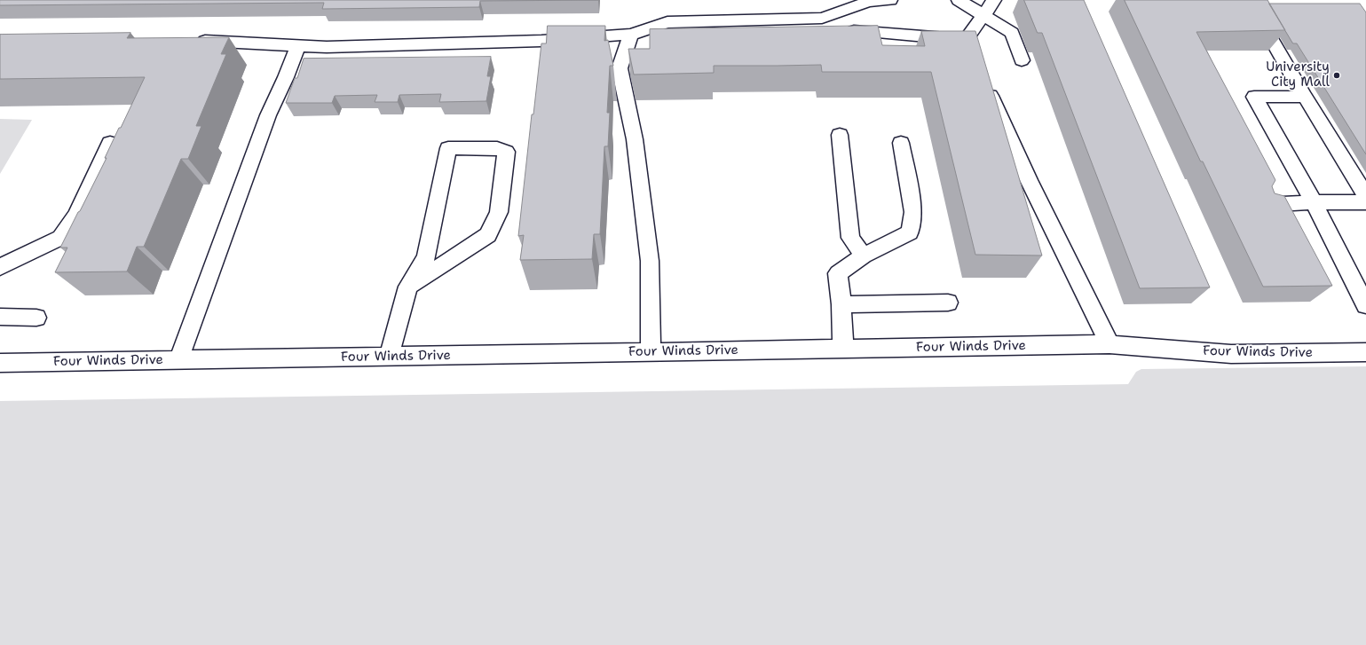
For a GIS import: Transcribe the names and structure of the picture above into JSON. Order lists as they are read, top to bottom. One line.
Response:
{"streets":{"street":["Four Winds Drive"]},"places":["University City Mall"]}
